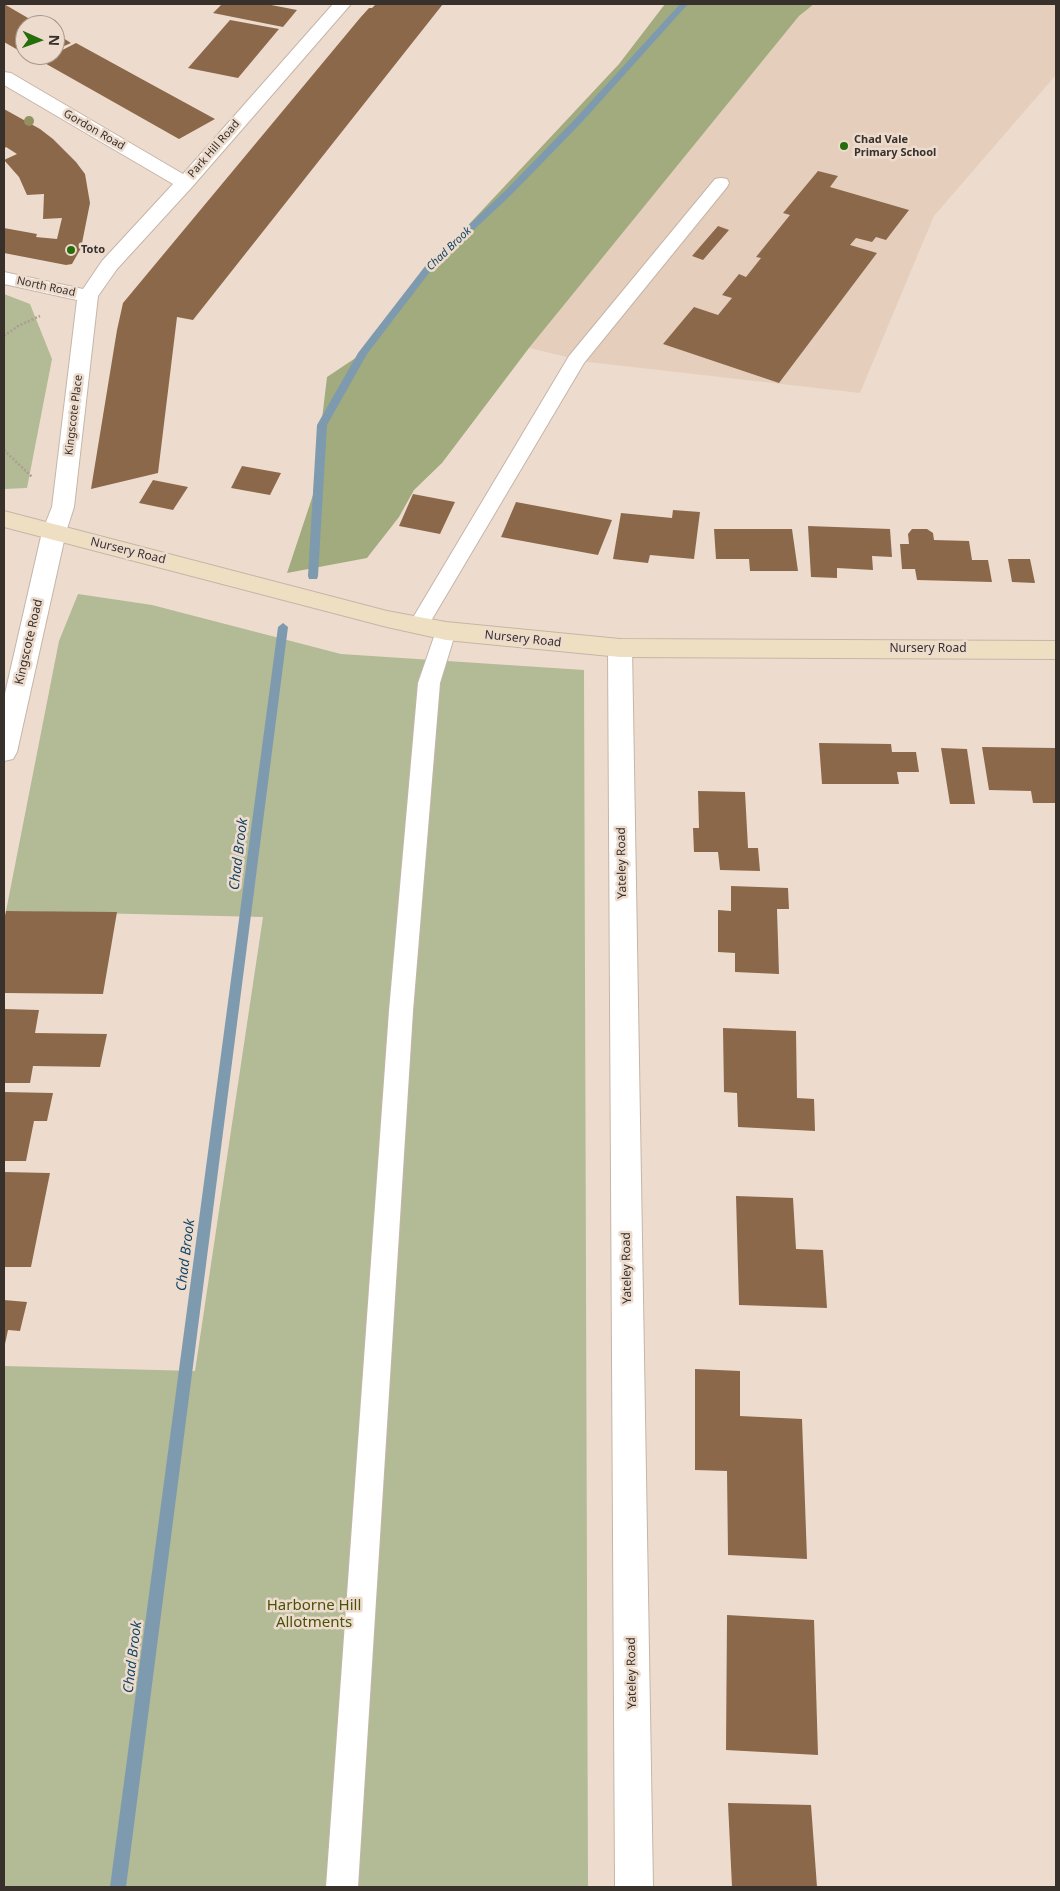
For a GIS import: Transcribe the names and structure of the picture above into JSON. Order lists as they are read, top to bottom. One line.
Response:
{"streets":{"main road":["Nursery Road"],"street":["Gordon Road","Park Hill Road","North Road","Kingscote Place","Kingscote Road","Yateley Road"]},"crossings":[["Gordon Road","Park Hill Road"],["Park Hill Road","North Road"],["Park Hill Road","Kingscote Place"],["North Road","Kingscote Place"],["Kingscote Place","Nursery Road"],["Kingscote Place","Kingscote Road"],["Nursery Road","Kingscote Road"],["Nursery Road","Yateley Road"]],"water":["Chad Brook"],"parks":["Harborne Hill Allotments"],"places":["Chad Vale Primary School","Toto"],"north":"right"}
